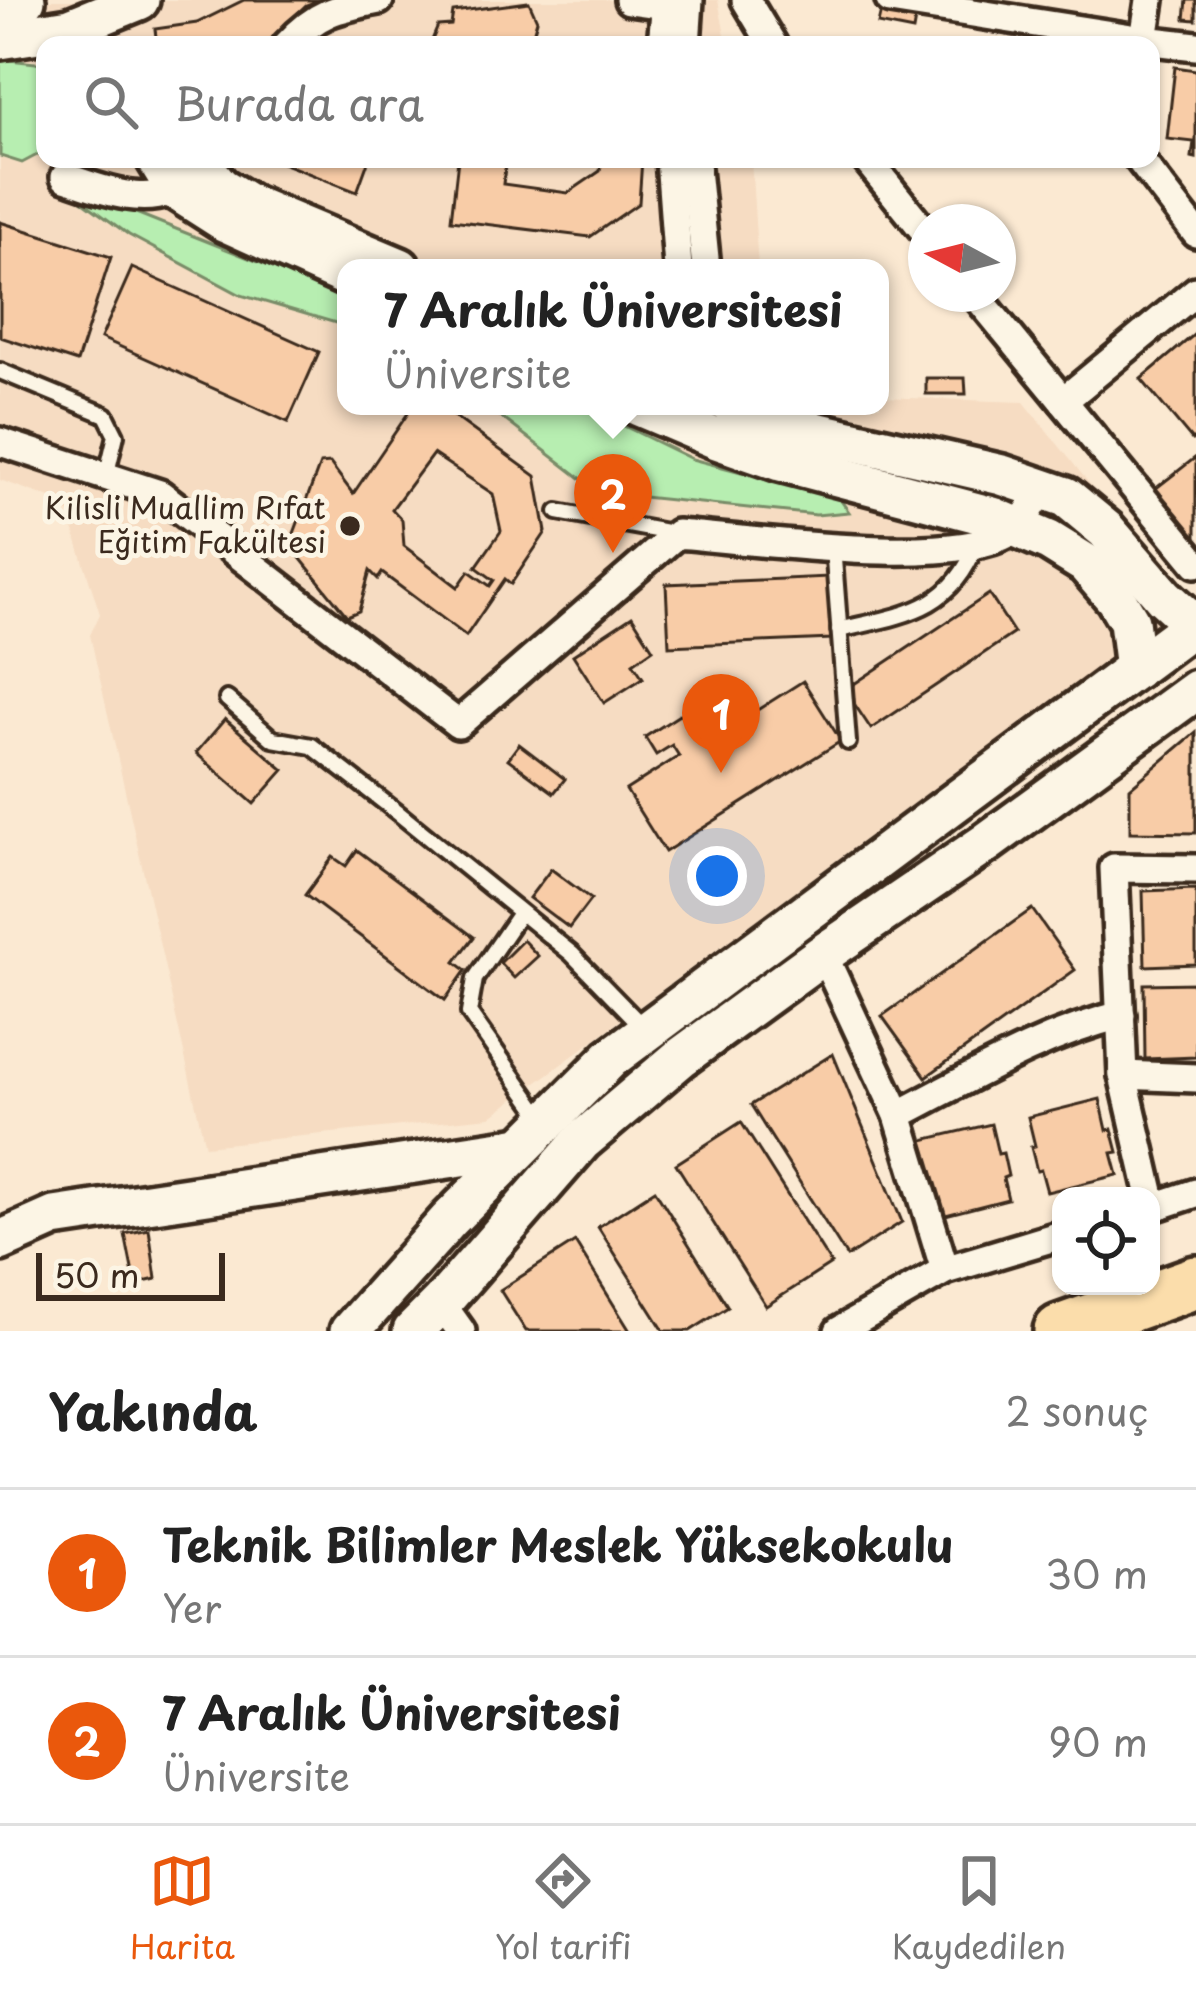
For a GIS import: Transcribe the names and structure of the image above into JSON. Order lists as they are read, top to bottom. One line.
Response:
{"places":["Kilisli Muallim Rıfat Eğitim Fakültesi"],"scale_bar":"50 m","north":"left","page":{"search":"Burada ara","popup":["7 Aralık Üniversitesi","Üniversite"],"pins":["2","1"],"scale":"50 m","heading":["Yakında","2 sonuç"],"list":[{"mark":"1","name":"Teknik Bilimler Meslek Yüksekokulu","note":"Yer","value":"30 m"},{"mark":"2","name":"7 Aralık Üniversitesi","note":"Üniversite","value":"90 m"}],"nav":["Harita","Yol tarifi","Kaydedilen"]}}
